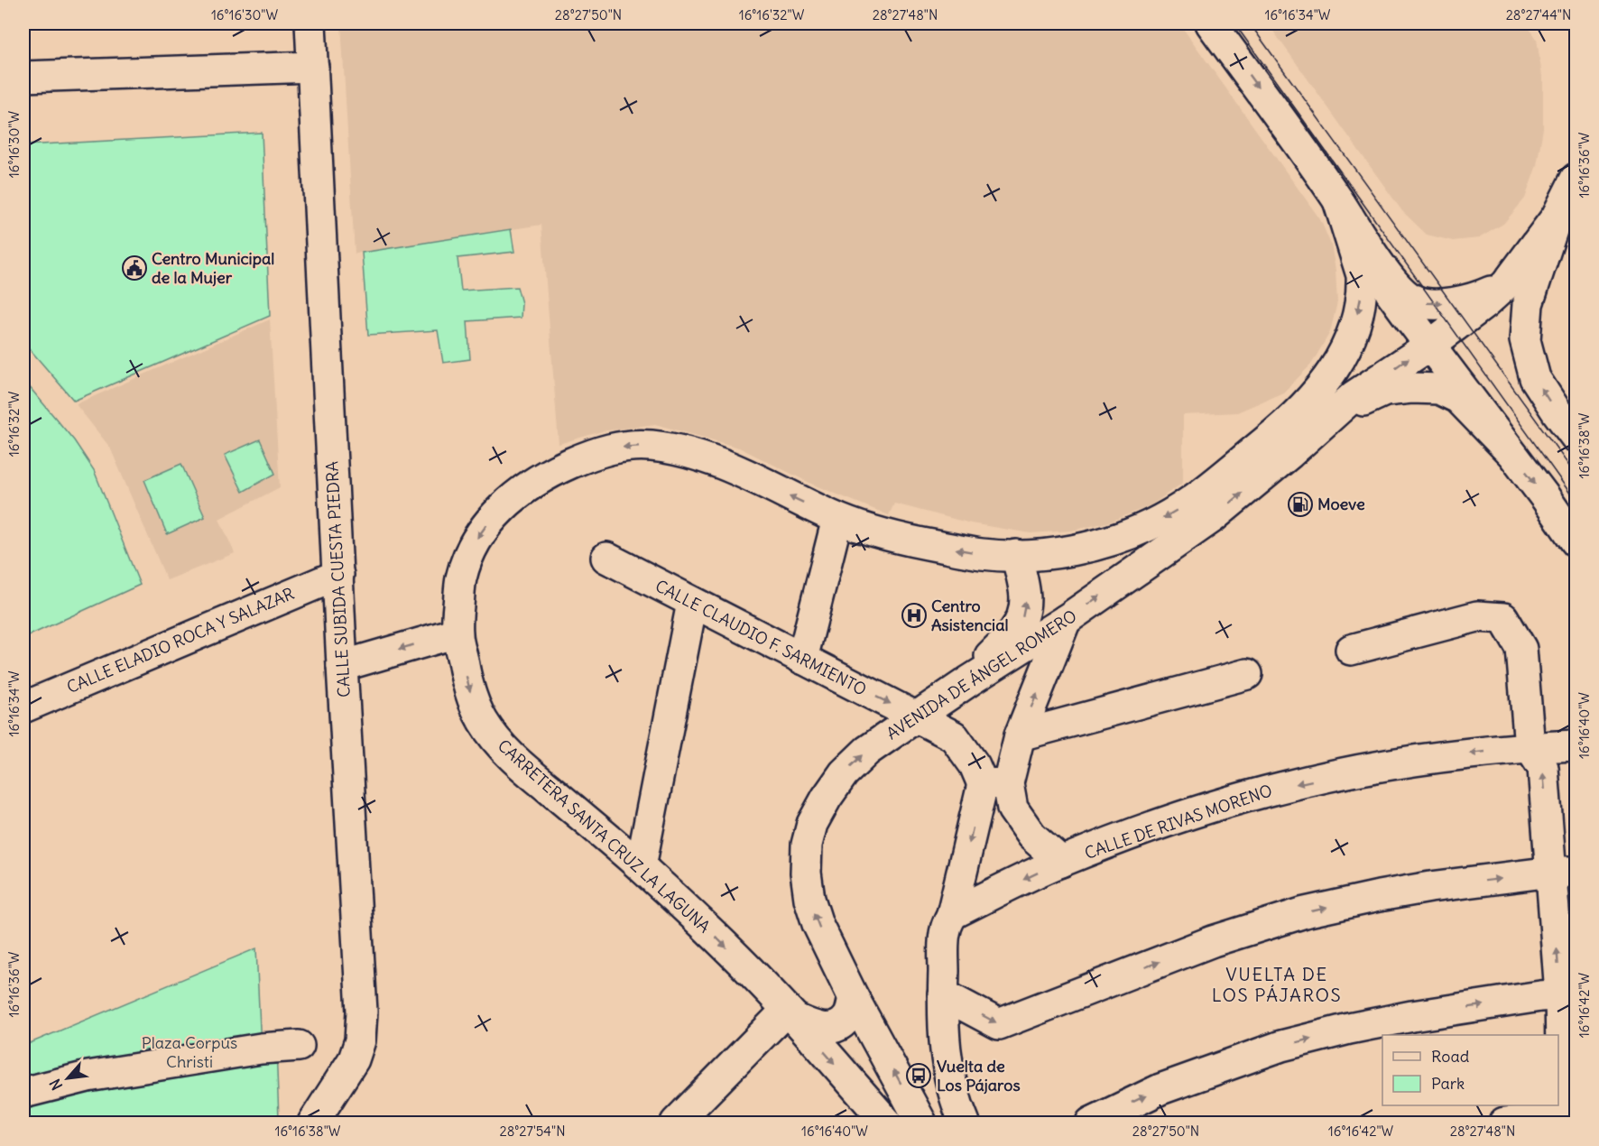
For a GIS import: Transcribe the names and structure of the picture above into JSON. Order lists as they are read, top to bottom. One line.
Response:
{"streets":{"street":["CALLE SUBIDA CUESTA PIEDRA","CALLE CLAUDIO F. SARMIENTO","CALLE ELADIO ROCA Y SALAZAR","AVENIDA DE ÁNGEL ROMERO","CALLE DE RIVAS MORENO","CARRETERA SANTA CRUZ LA LAGUNA"]},"crossings":[["CALLE SUBIDA CUESTA PIEDRA","CALLE ELADIO ROCA Y SALAZAR"],["CALLE CLAUDIO F. SARMIENTO","AVENIDA DE ÁNGEL ROMERO"]],"districts":["VUELTA DE LOS PÁJAROS"],"parks":["Plaza Corpus Christi"],"places":{"public building":["Centro Municipal de la Mujer"],"fuel station":["Moeve"],"hospital":["Centro Asistencial"],"bus stop":["Vuelta de Los Pájaros"]},"legend":["Road","Park"],"north":"bottom left","coordinates":["16°16'30\"W","28°27'50\"N","16°16'32\"W","28°27'48\"N","16°16'34\"W","28°27'44\"N","16°16'36\"W","16°16'38\"W","16°16'40\"W","16°16'42\"W","28°27'54\"N"]}
